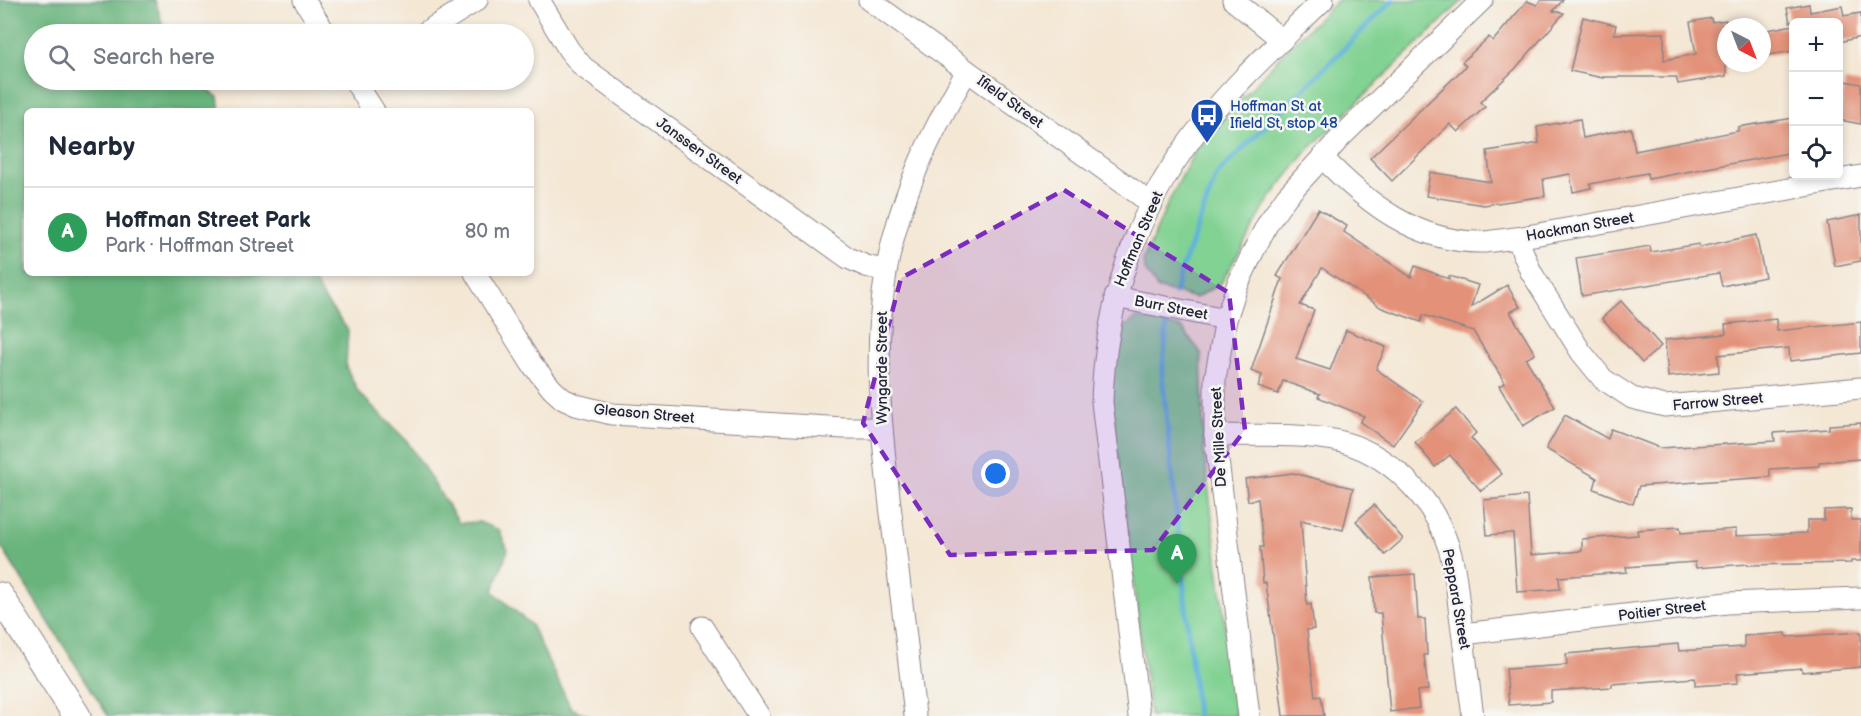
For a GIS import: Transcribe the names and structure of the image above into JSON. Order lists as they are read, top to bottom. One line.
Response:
{"streets":{"street":["Ifield Street","Janssen Street","Hackman Street","Hoffman Street","Burr Street","Wyngarde Street","Farrow Street","Gleason Street","De Mille Street","Peppard Street","Poitier Street"]},"crossings":[["Ifield Street","Hoffman Street"],["Ifield Street","Wyngarde Street"],["Janssen Street","Wyngarde Street"],["Hackman Street","Farrow Street"],["Hackman Street","De Mille Street"],["Hoffman Street","Burr Street"],["Burr Street","De Mille Street"],["Wyngarde Street","Gleason Street"],["De Mille Street","Peppard Street"],["Peppard Street","Poitier Street"]],"places":{"bus stop":["Hoffman St at Ifield St, stop 48"]},"north":"bottom right","page":{"map_buttons":["+","−"],"search":"Search here","heading":"Nearby","list":[{"mark":"A","name":"Hoffman Street Park","note":"Park · Hoffman Street","value":"80 m"}],"pins":"A"}}
